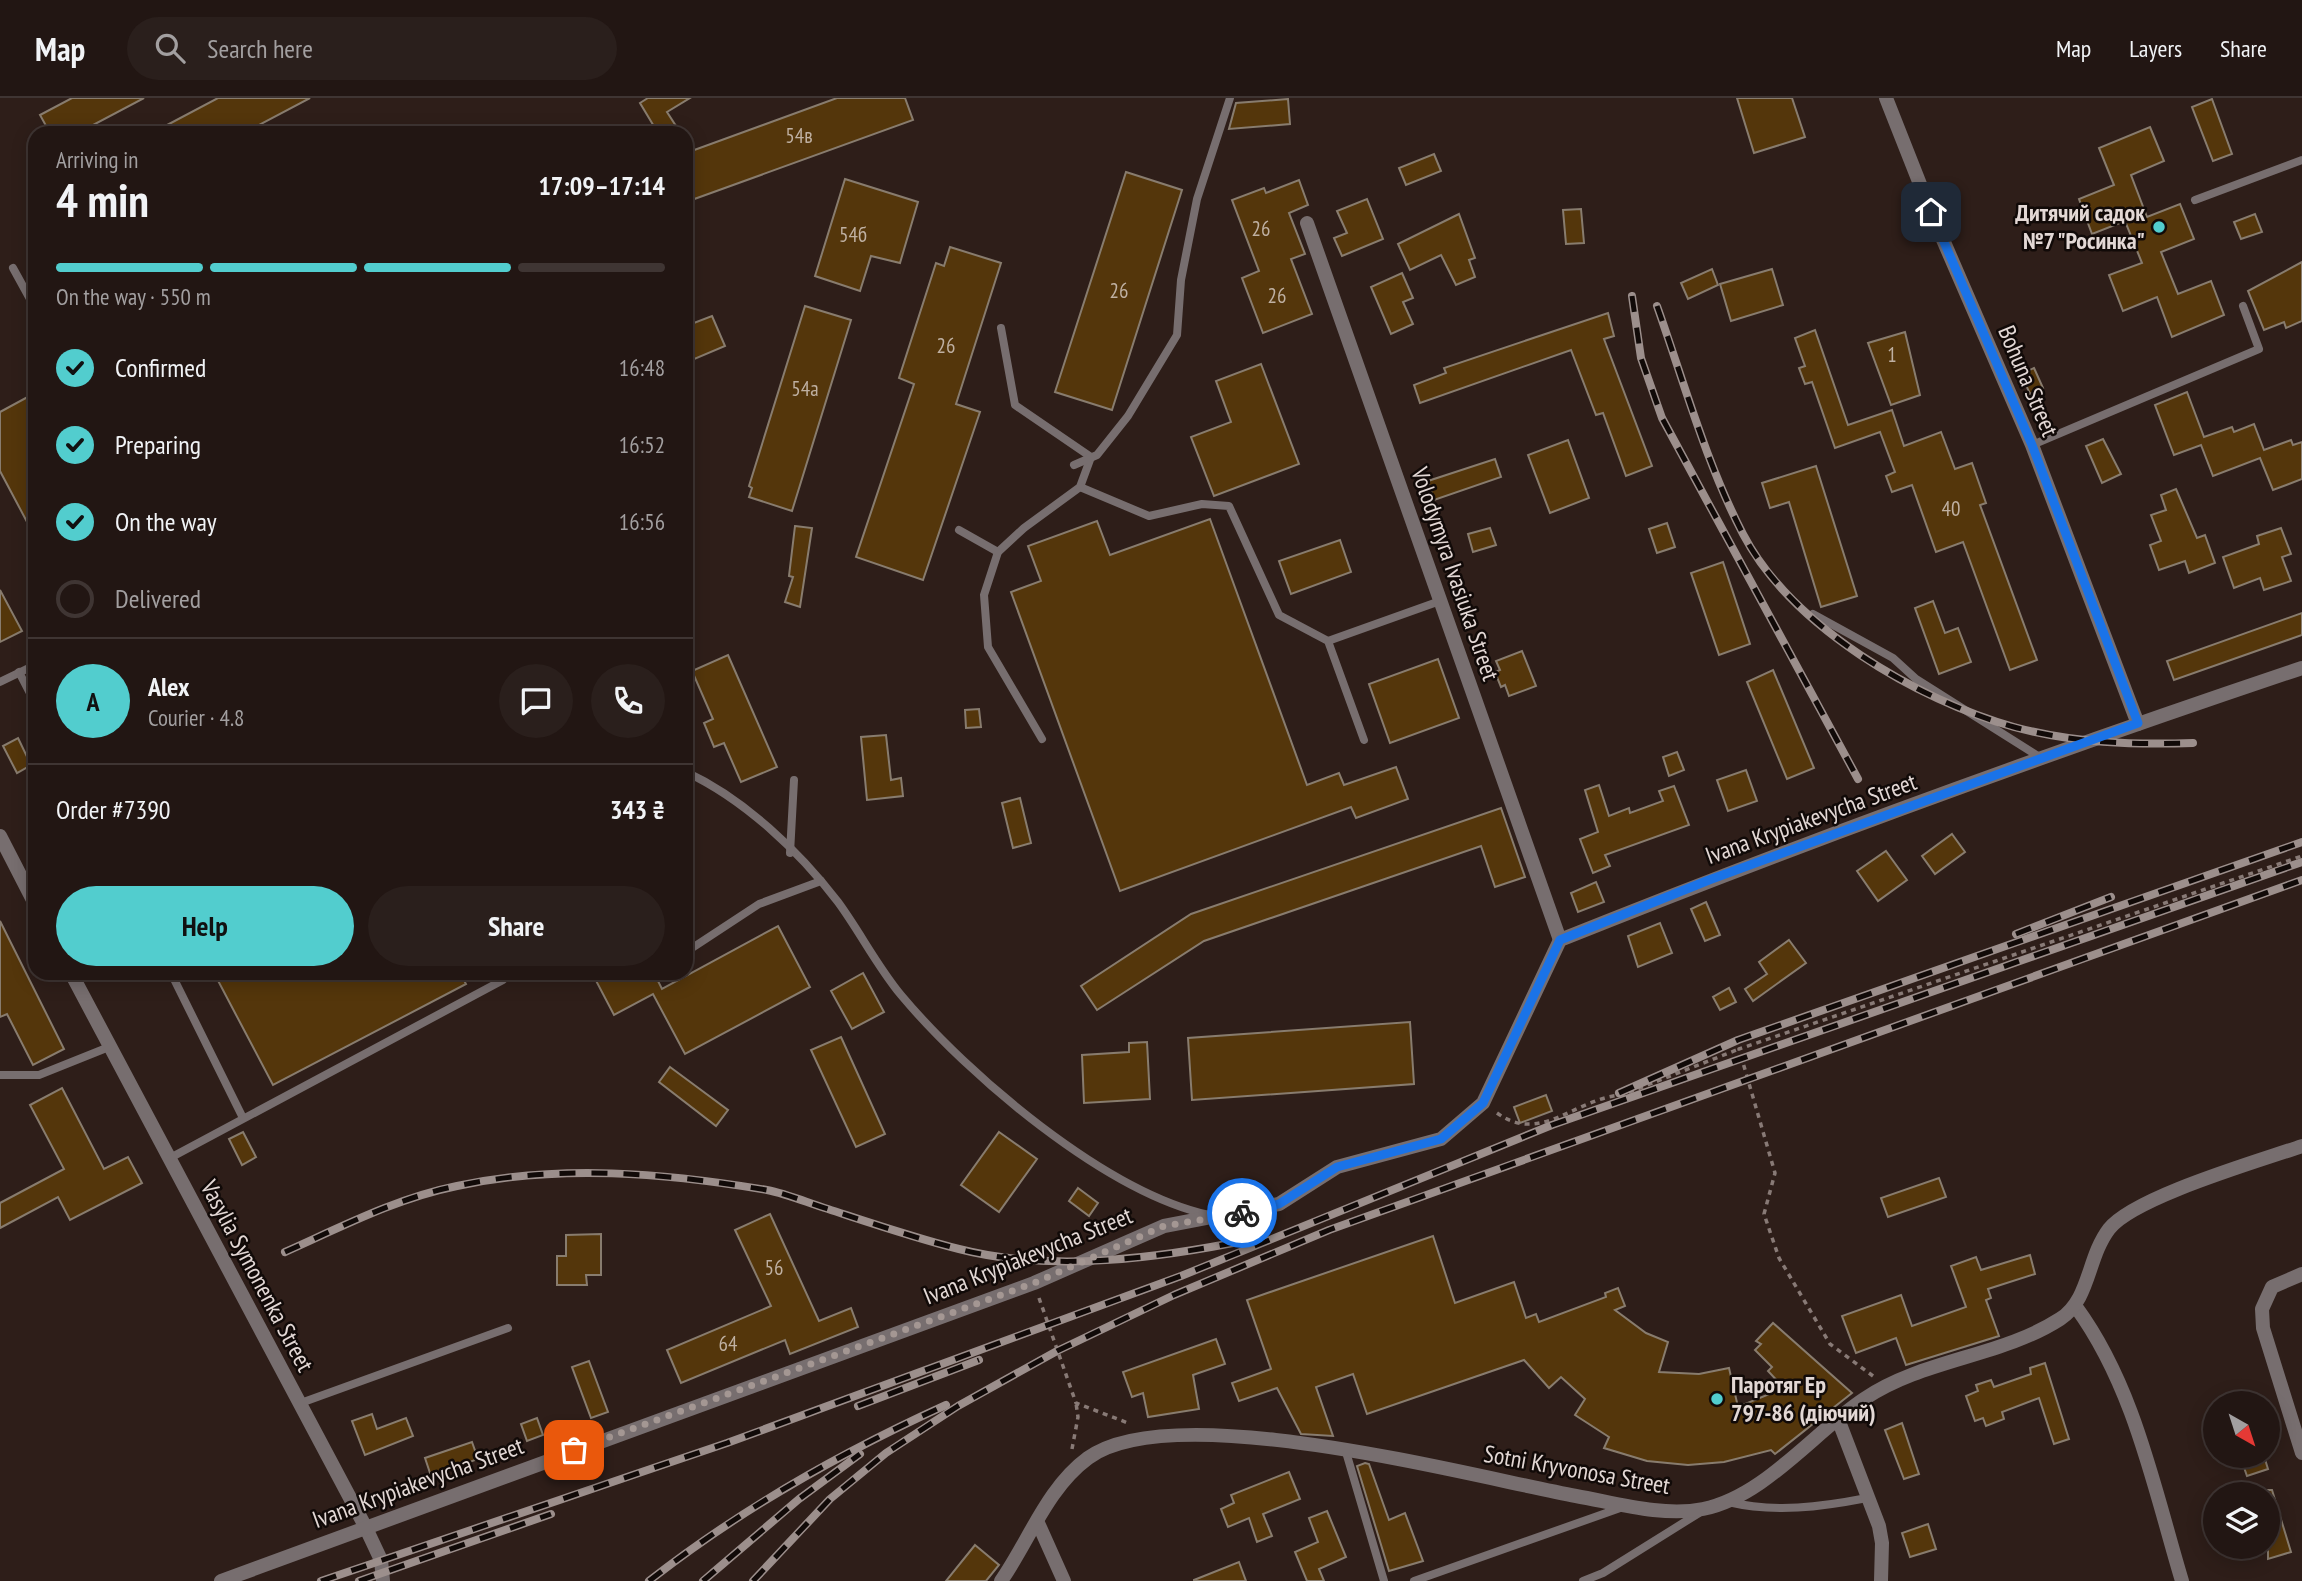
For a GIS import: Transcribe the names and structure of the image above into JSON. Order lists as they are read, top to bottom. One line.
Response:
{"streets":{"street":["Bohuna Street","Volodymyra Ivasiuka Street","Ivana Krypiakevycha Street","Vasylia Symonenka Street","Sotni Kryvonosa Street"]},"crossings":[["Bohuna Street","Ivana Krypiakevycha Street"],["Volodymyra Ivasiuka Street","Ivana Krypiakevycha Street"],["Ivana Krypiakevycha Street","Vasylia Symonenka Street"]],"places":["Дитячий садок №7 \"Росинка\"","Паротяг Ер 797-86 (діючий)"],"house_numbers":["54в","26","54б","26","26","26","1","54а","40","56","64"],"north":"bottom right","page":{"header":"Map","search":"Search here","nav":["Map","Layers","Share"],"heading":["4 min","Arriving in","17:09–17:14"],"panel":["Alex","Courier · 4.8","Order #7390","343 ₴"],"bar":"On the way · 550 m","list":[["Confirmed","16:48"],["Preparing","16:52"],["On the way","16:56"],"Delivered"],"round":"A","buttons":["Help","Share"]}}
